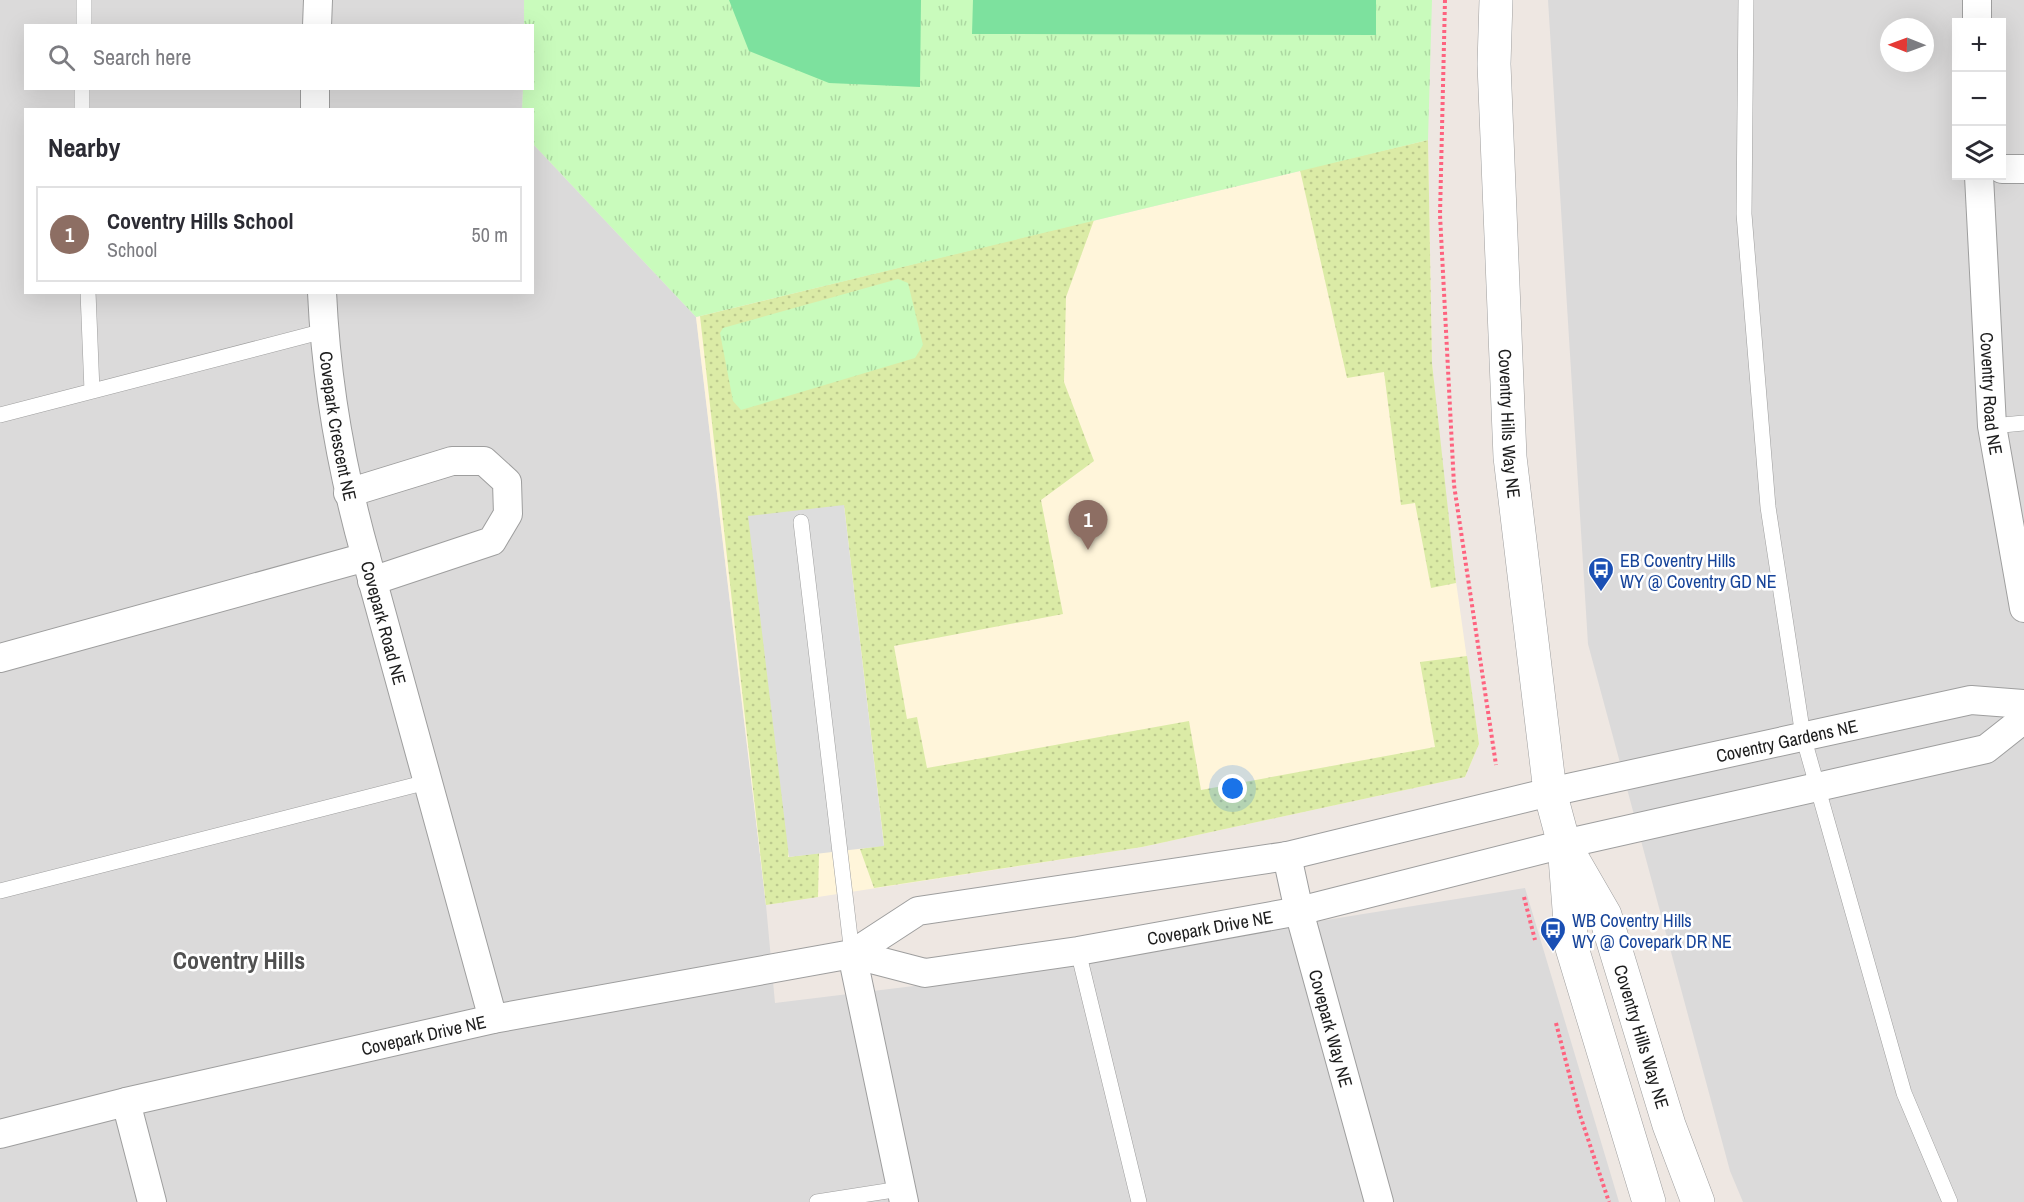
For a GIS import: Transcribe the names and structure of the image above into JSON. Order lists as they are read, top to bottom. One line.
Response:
{"streets":{"street":["Coventry Road NE","Coventry Hills Way NE","Covepark Crescent NE","Covepark Road NE","Coventry Gardens NE","Covepark Drive NE","Covepark Way NE"]},"crossings":[["Coventry Hills Way NE","Coventry Gardens NE"],["Coventry Hills Way NE","Covepark Drive NE"],["Covepark Crescent NE","Covepark Road NE"],["Covepark Road NE","Covepark Drive NE"],["Coventry Gardens NE","Covepark Drive NE"],["Covepark Drive NE","Covepark Way NE"]],"districts":["Coventry Hills"],"places":{"bus stop":["EB Coventry Hills WY @ Coventry GD NE","WB Coventry Hills WY @ Covepark DR NE"]},"north":"left","page":{"map_buttons":["+","−"],"search":"Search here","heading":"Nearby","list":[{"mark":"1","name":"Coventry Hills School","note":"School","value":"50 m"}],"pins":"1"}}
